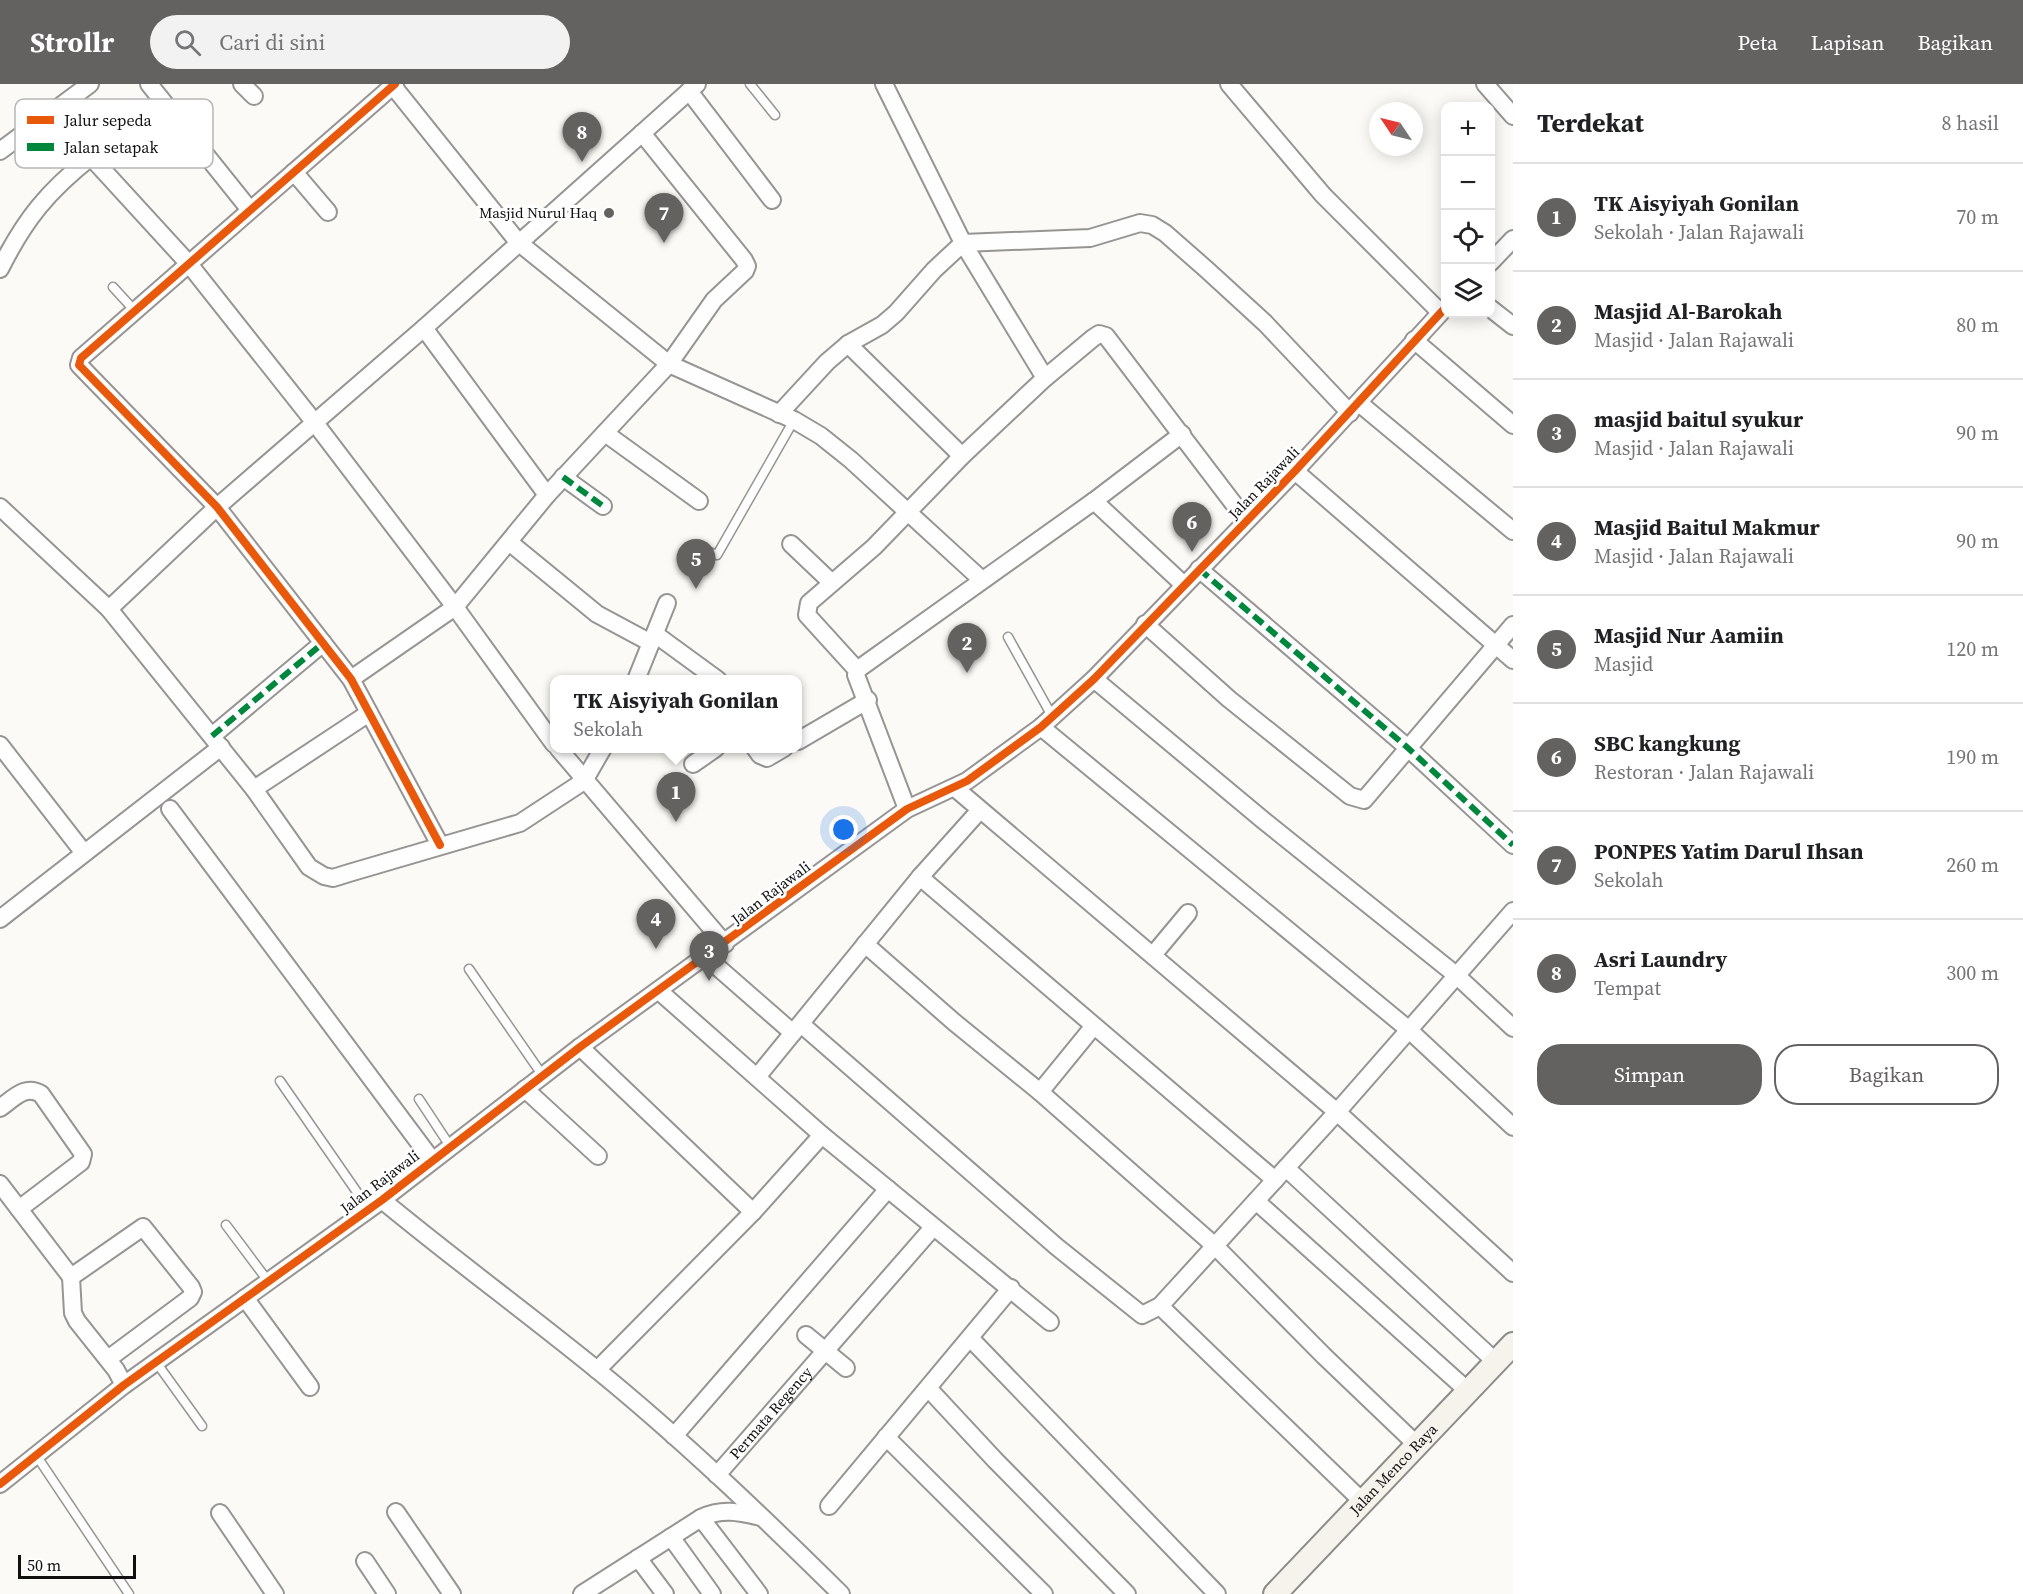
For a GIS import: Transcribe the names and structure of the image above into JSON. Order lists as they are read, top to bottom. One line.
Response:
{"streets":{"main road":["Jalan Menco Raya"],"street":["Jalan Rajawali","Permata Regency"]},"places":["Masjid Nurul Haq"],"legend":["Jalur sepeda","Jalan setapak"],"scale_bar":"50 m","north":"top left","page":{"header":"Strollr","search":"Cari di sini","nav":["Peta","Lapisan","Bagikan"],"heading":["Terdekat","8 hasil"],"map_buttons":["+","−"],"pins":["8","7","6","5","2","1","4","3"],"list":[{"mark":"1","name":"TK Aisyiyah Gonilan","note":"Sekolah · Jalan Rajawali","value":"70 m"},{"mark":"2","name":"Masjid Al-Barokah","note":"Masjid · Jalan Rajawali","value":"80 m"},{"mark":"3","name":"masjid baitul syukur","note":"Masjid · Jalan Rajawali","value":"90 m"},{"mark":"4","name":"Masjid Baitul Makmur","note":"Masjid · Jalan Rajawali","value":"90 m"},{"mark":"5","name":"Masjid Nur Aamiin","note":"Masjid","value":"120 m"},{"mark":"6","name":"SBC kangkung","note":"Restoran · Jalan Rajawali","value":"190 m"},{"mark":"7","name":"PONPES Yatim Darul Ihsan","note":"Sekolah","value":"260 m"},{"mark":"8","name":"Asri Laundry","note":"Tempat","value":"300 m"}],"popup":["TK Aisyiyah Gonilan","Sekolah"],"buttons":["Simpan","Bagikan"],"scale":"50 m"}}
